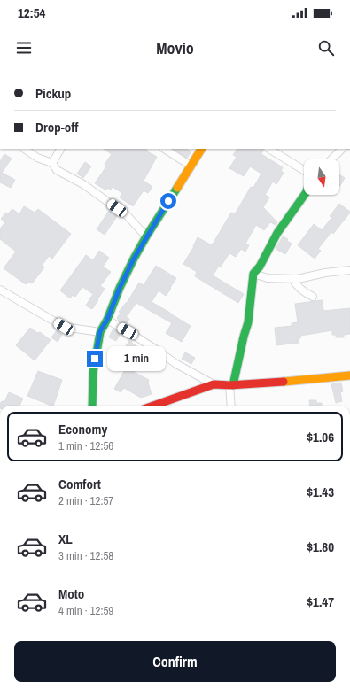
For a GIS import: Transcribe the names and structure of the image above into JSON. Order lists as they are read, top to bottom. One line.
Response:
{"north":"bottom","page":{"status":"12:54","header":"Movio","banner":["Pickup","Drop-off"],"bubble":"1 min","list":[{"name":"Economy","note":"1 min · 12:56","value":"$1.06"},{"name":"Comfort","note":"2 min · 12:57","value":"$1.43"},{"name":"XL","note":"3 min · 12:58","value":"$1.80"},{"name":"Moto","note":"4 min · 12:59","value":"$1.47"}],"buttons":"Confirm"}}
